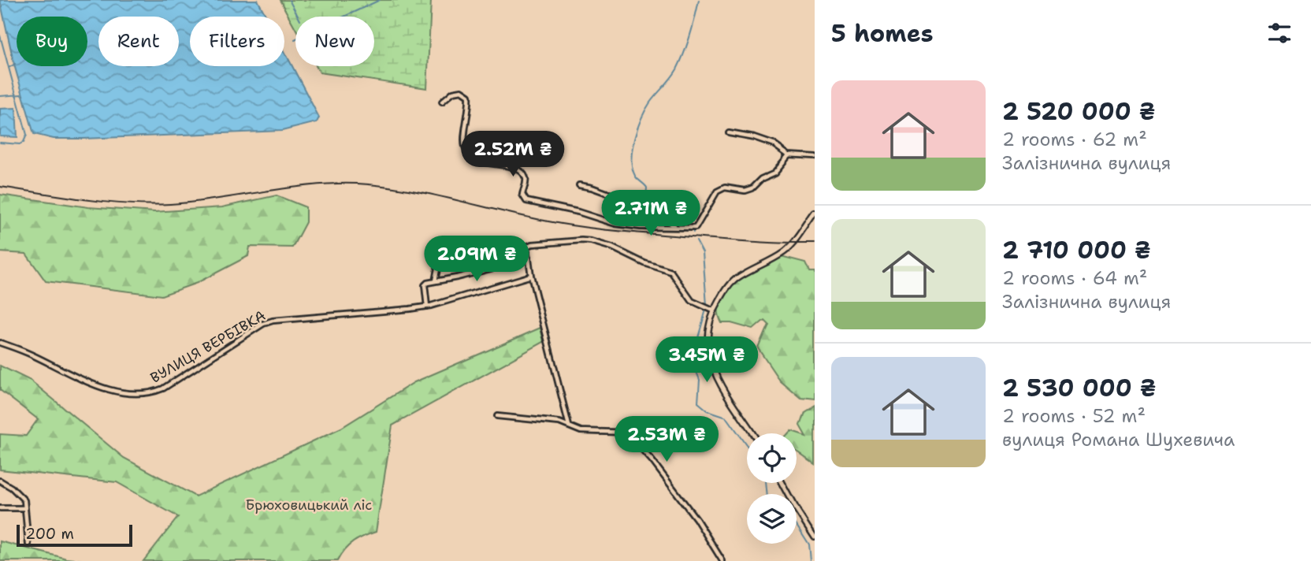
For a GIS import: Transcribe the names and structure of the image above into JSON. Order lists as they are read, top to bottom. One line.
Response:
{"streets":{"street":["ВУЛИЦЯ ВЕРБІВКА"]},"parks":["Брюховицький ліс"],"scale_bar":"200 m","page":{"heading":"5 homes","chip":["Buy","Rent","Filters","New"],"list":[{"name":"2 520 000 ₴","note":"2 rooms · 62 m² · Залізнична вулиця"},{"name":"2 710 000 ₴","note":"2 rooms · 64 m² · Залізнична вулиця"},{"name":"2 530 000 ₴","note":"2 rooms · 52 m² · вулиця Романа Шухевича"}],"price":["2.52M ₴","2.71M ₴","2.09M ₴","3.45M ₴","2.53M ₴"],"scale":"200 m"}}
